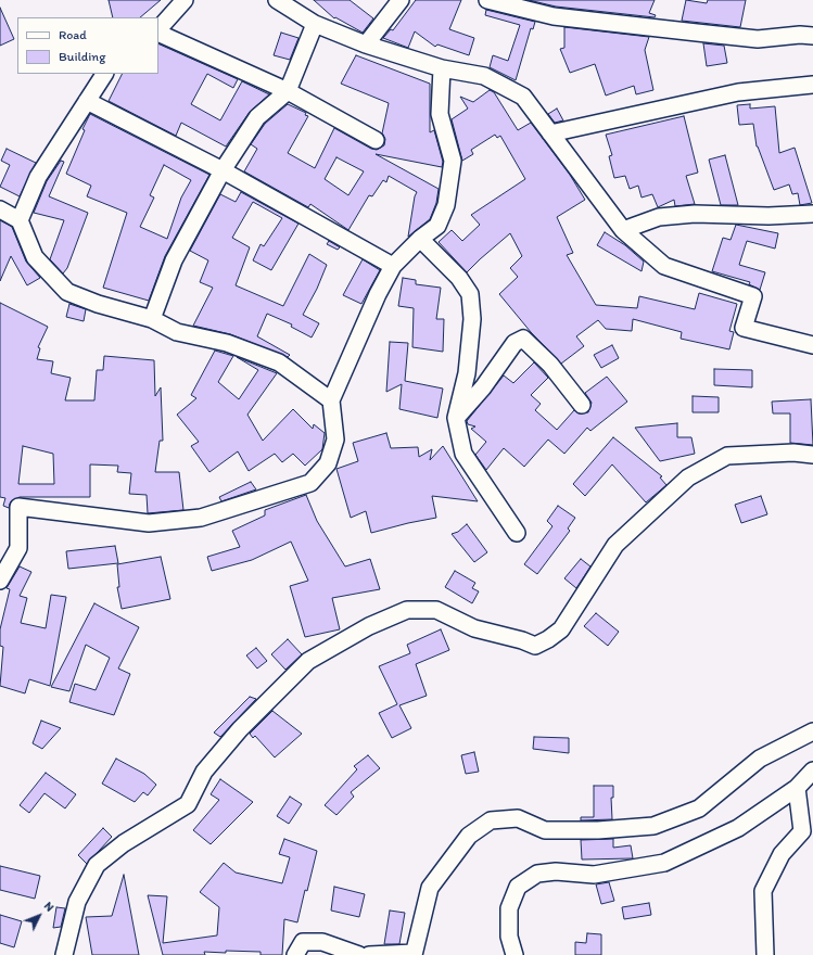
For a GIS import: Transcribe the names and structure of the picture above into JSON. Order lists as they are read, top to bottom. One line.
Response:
{"legend":["Road","Building"],"north":"top right"}
